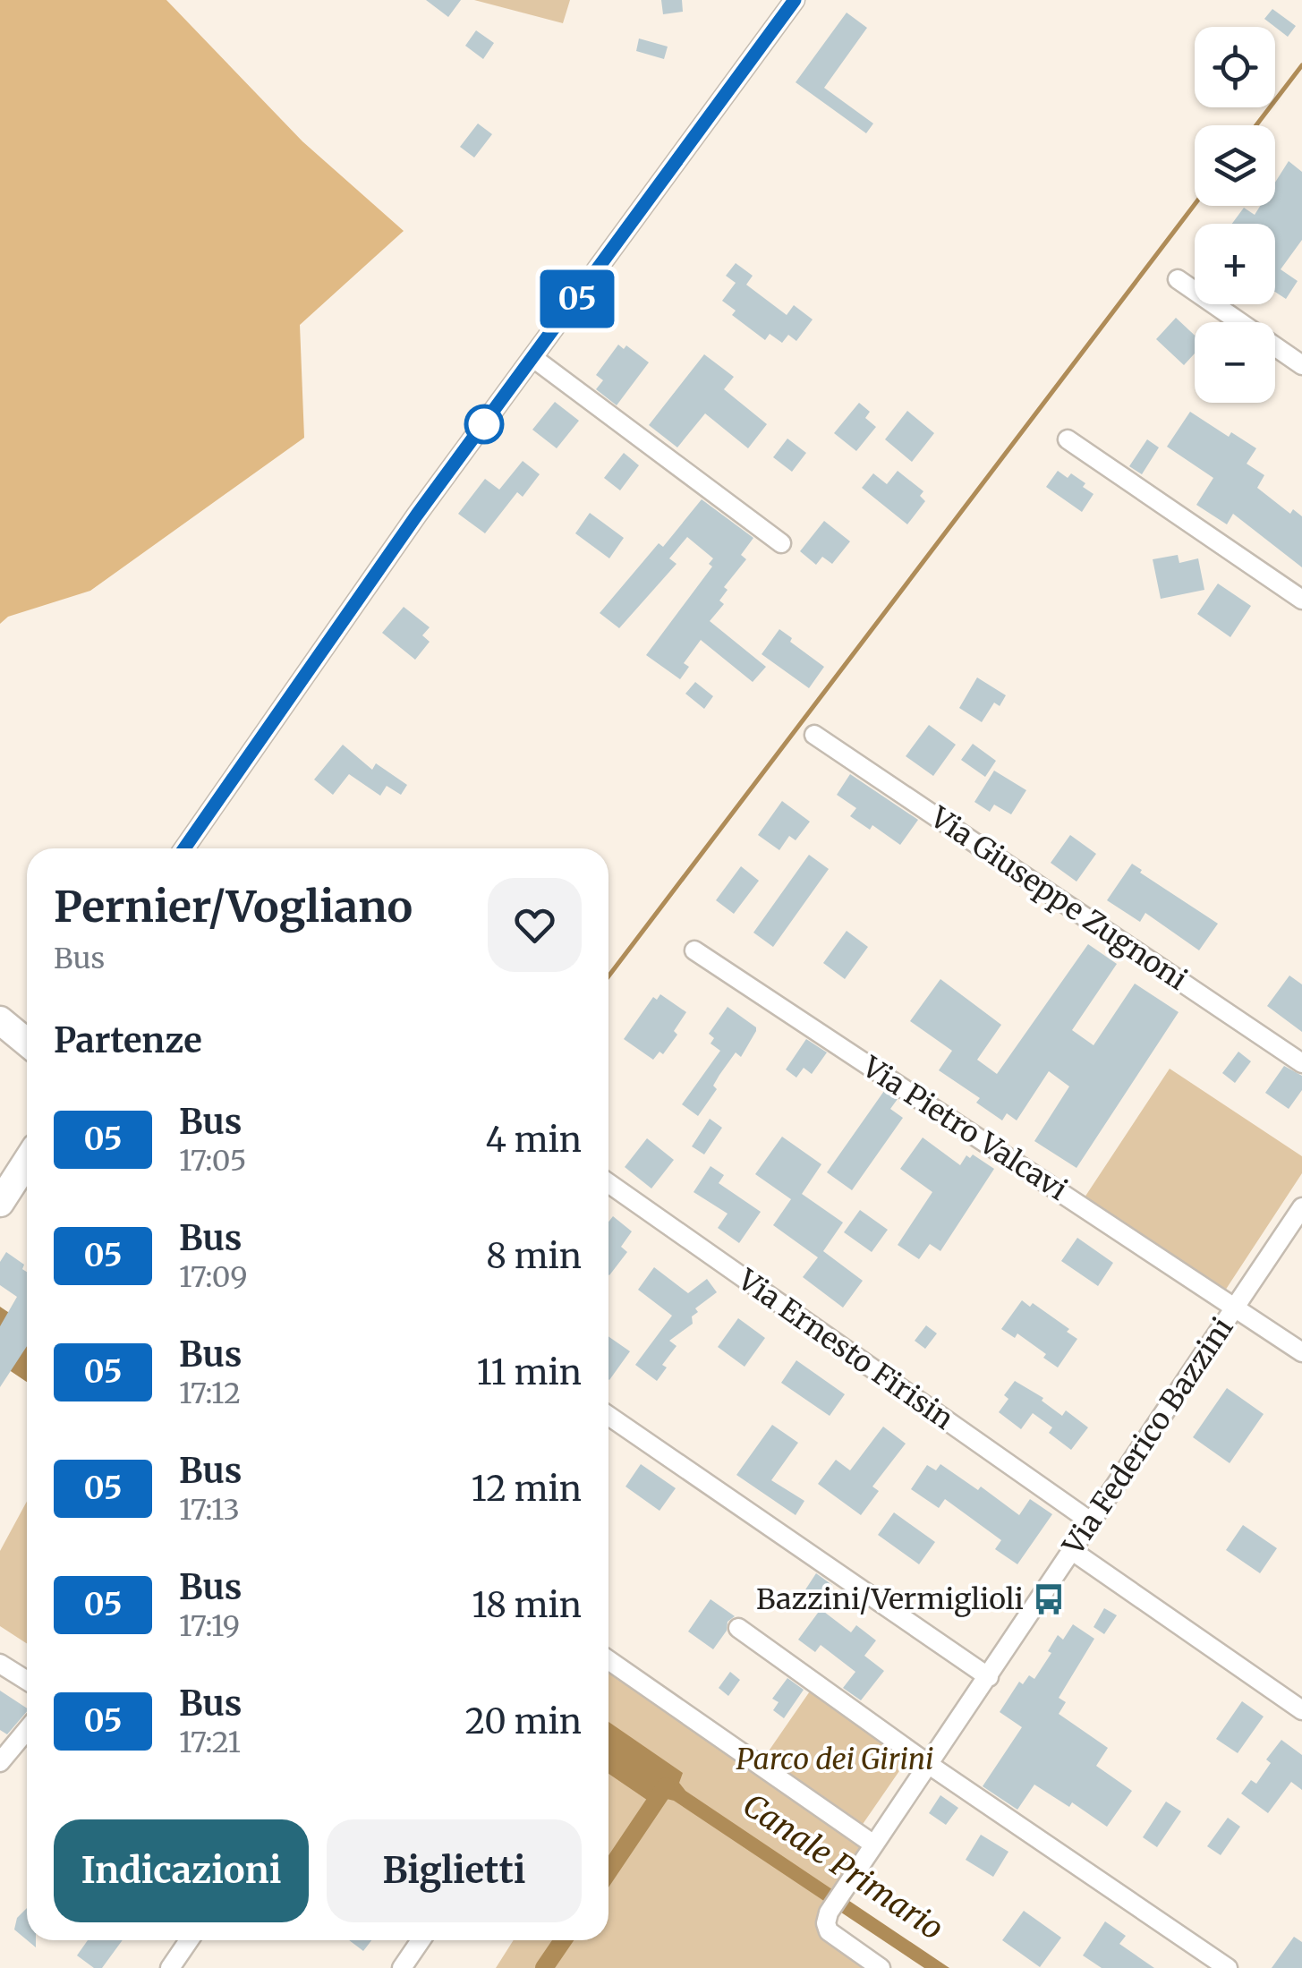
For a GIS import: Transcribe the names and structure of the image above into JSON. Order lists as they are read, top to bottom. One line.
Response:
{"streets":{"street":["Via Giuseppe Zugnoni","Via Pietro Valcavi","Via Ernesto Firisin","Via Federico Bazzini"]},"crossings":[["Via Pietro Valcavi","Via Federico Bazzini"],["Via Ernesto Firisin","Via Federico Bazzini"]],"water":["Canale Primario"],"parks":["Parco dei Girini"],"places":{"bus stop":["Bazzini/Vermiglioli"]},"lines":["bus line 05"],"page":{"on_map":"05","map_buttons":["+","−"],"heading":[["Pernier/Vogliano","Bus"],"Partenze"],"list":[{"mark":"05","name":"Bus","note":"17:05","value":"4 min"},{"mark":"05","name":"Bus","note":"17:09","value":"8 min"},{"mark":"05","name":"Bus","note":"17:12","value":"11 min"},{"mark":"05","name":"Bus","note":"17:13","value":"12 min"},{"mark":"05","name":"Bus","note":"17:19","value":"18 min"},{"mark":"05","name":"Bus","note":"17:21","value":"20 min"}],"buttons":["Indicazioni","Biglietti"]}}
